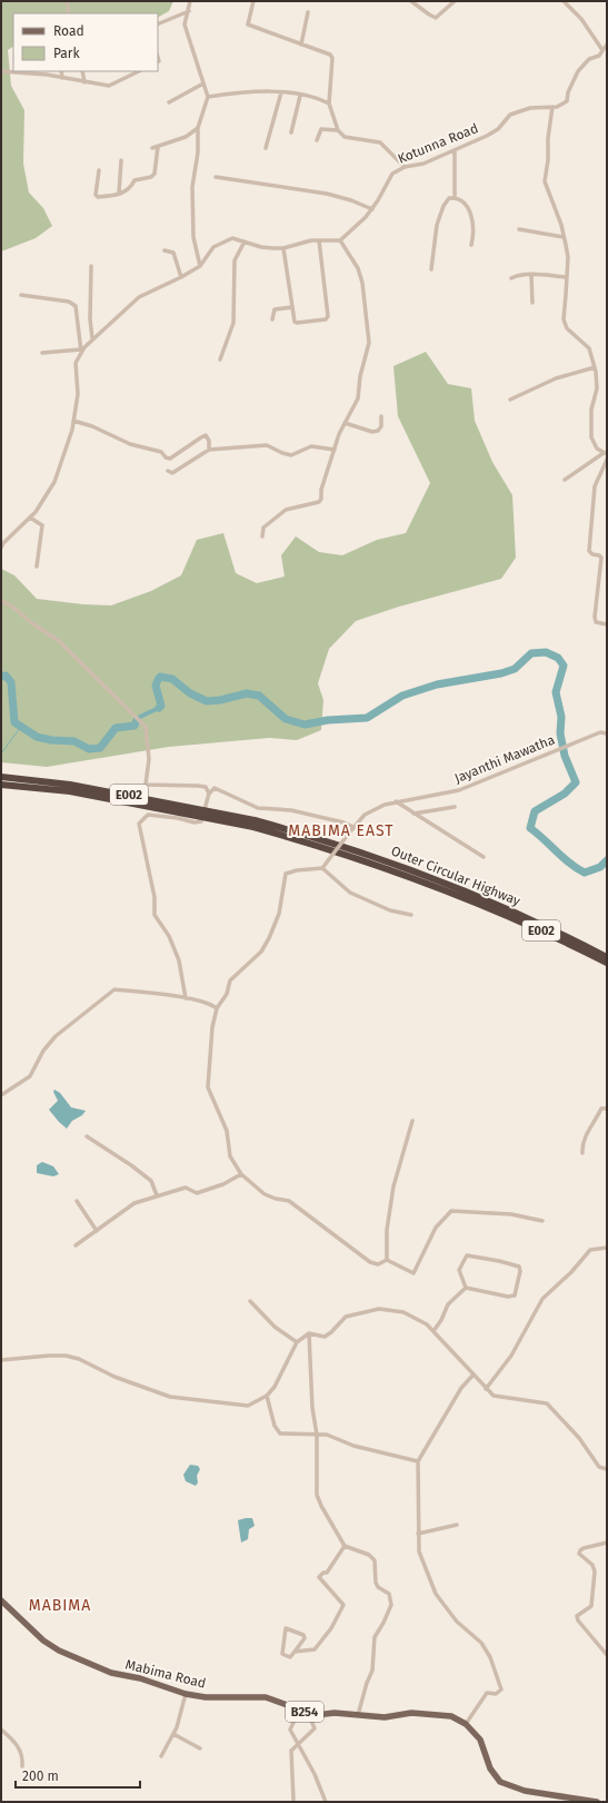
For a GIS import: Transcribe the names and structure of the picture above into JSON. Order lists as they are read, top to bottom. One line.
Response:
{"streets":{"highway":["E002","Outer Circular Highway"],"main road":["Mabima Road","B254"],"street":["Kotunna Road","Jayanthi Mawatha"]},"districts":["MABIMA EAST","MABIMA"],"legend":["Road","Park"],"scale_bar":"200 m"}
